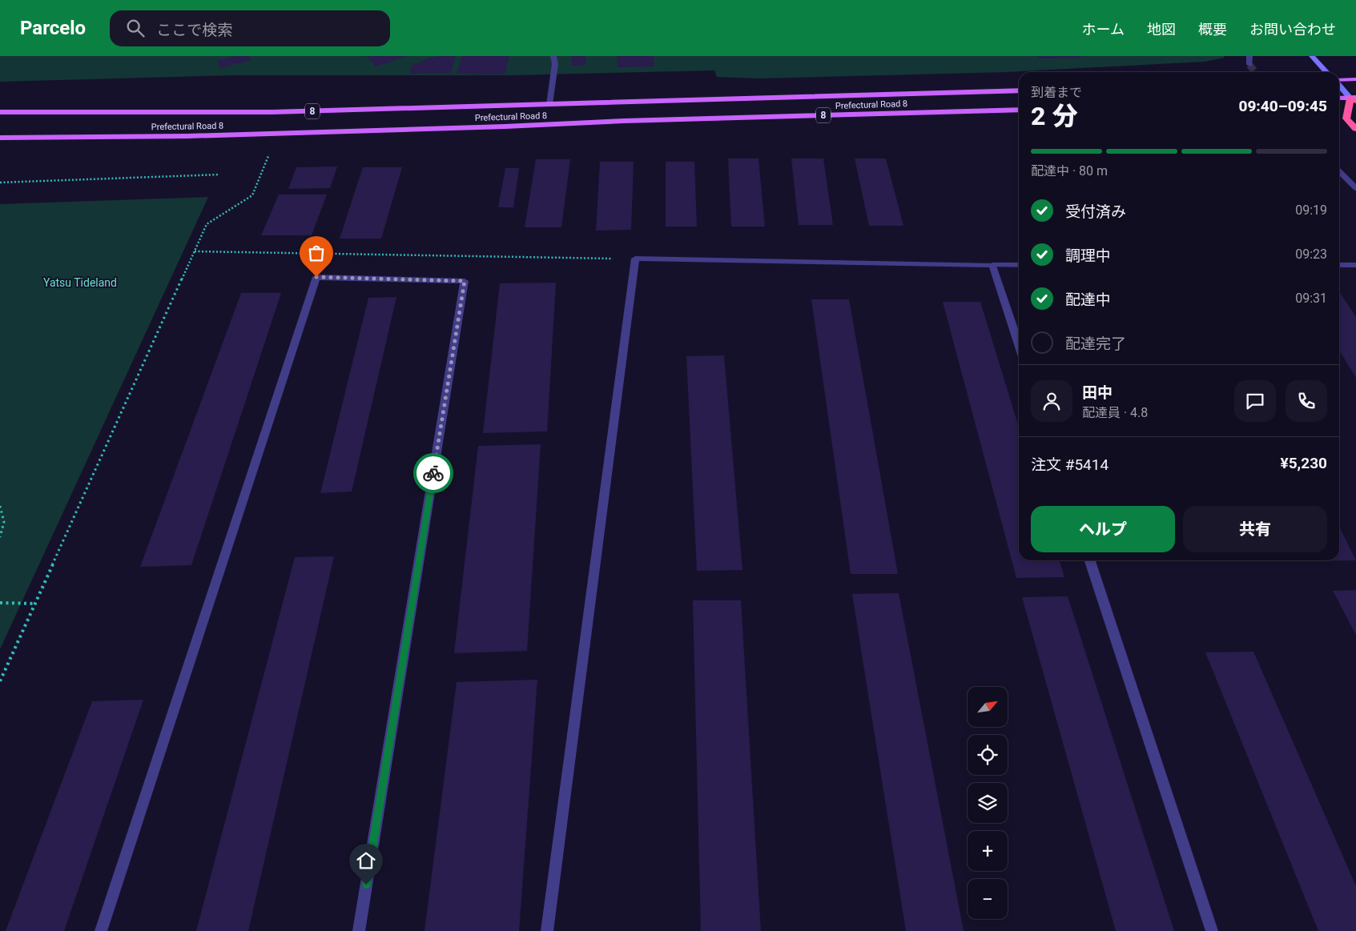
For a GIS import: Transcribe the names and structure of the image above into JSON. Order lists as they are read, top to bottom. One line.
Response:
{"streets":{"main road":["Prefectural Road 8","8"]},"parks":["Yatsu Tideland"],"north":"top right","page":{"header":"Parcelo","search":"ここで検索","nav":["ホーム","地図","概要","お問い合わせ"],"heading":["2 分","到着まで","09:40–09:45"],"panel":["田中","配達員 · 4.8","注文 #5414","¥5,230"],"bar":"配達中 · 80 m","list":[["受付済み","09:19"],["調理中","09:23"],["配達中","09:31"],"配達完了"],"buttons":["ヘルプ","共有"],"map_buttons":["+","−"]}}
